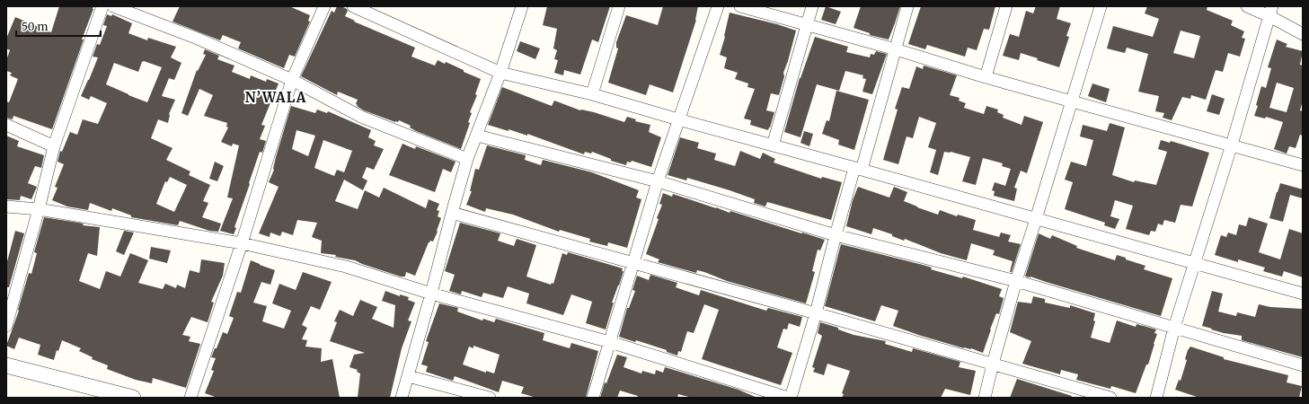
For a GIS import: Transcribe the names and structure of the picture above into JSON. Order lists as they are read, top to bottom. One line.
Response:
{"districts":["N’WALA"],"scale_bar":"50 m"}
